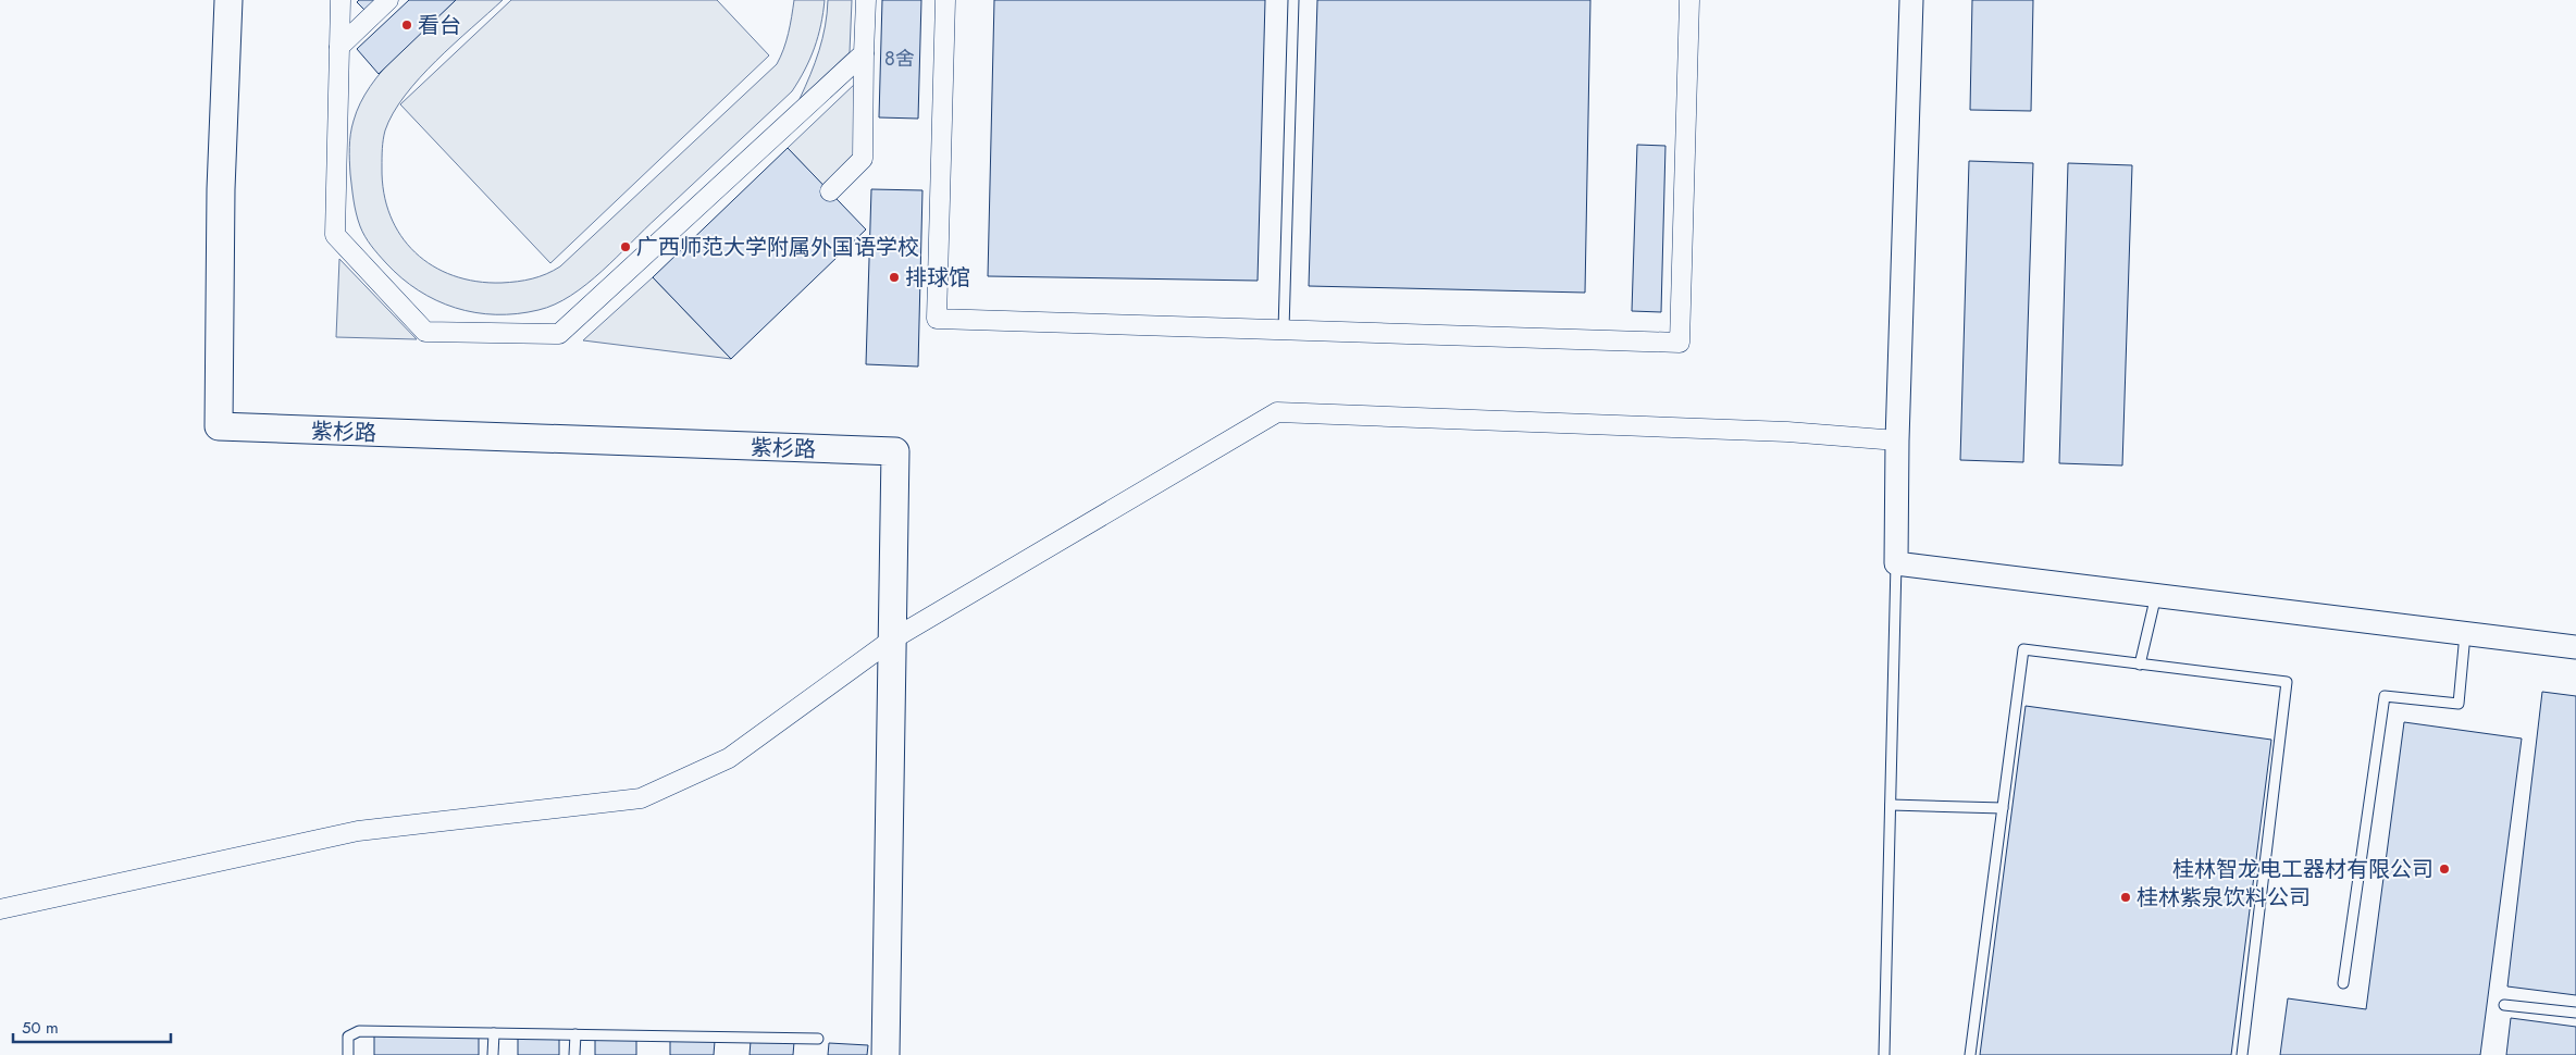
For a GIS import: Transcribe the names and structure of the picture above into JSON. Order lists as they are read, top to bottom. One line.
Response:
{"streets":{"main road":["紫杉路"]},"places":["看台","广西师范大学附属外国语学校","排球馆","桂林智龙电工器材有限公司","桂林紫泉饮料公司"],"house_numbers":["8舍"],"scale_bar":"50 m"}
